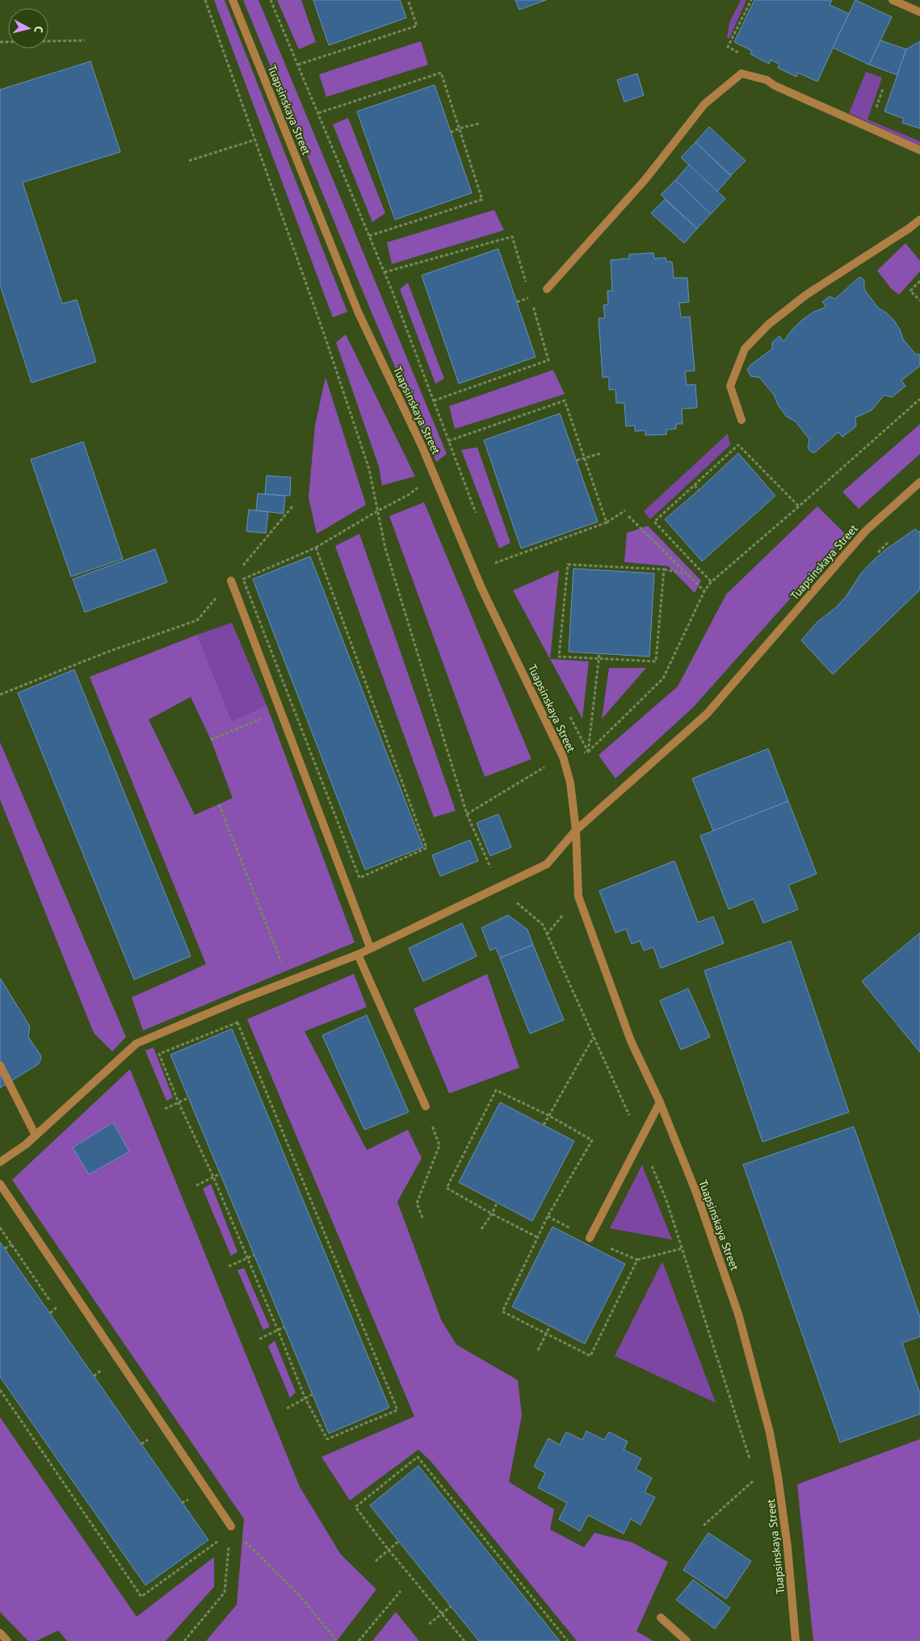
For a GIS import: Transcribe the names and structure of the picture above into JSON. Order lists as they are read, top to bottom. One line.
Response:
{"streets":{"street":["Tuapsinskaya Street"]},"north":"right"}
